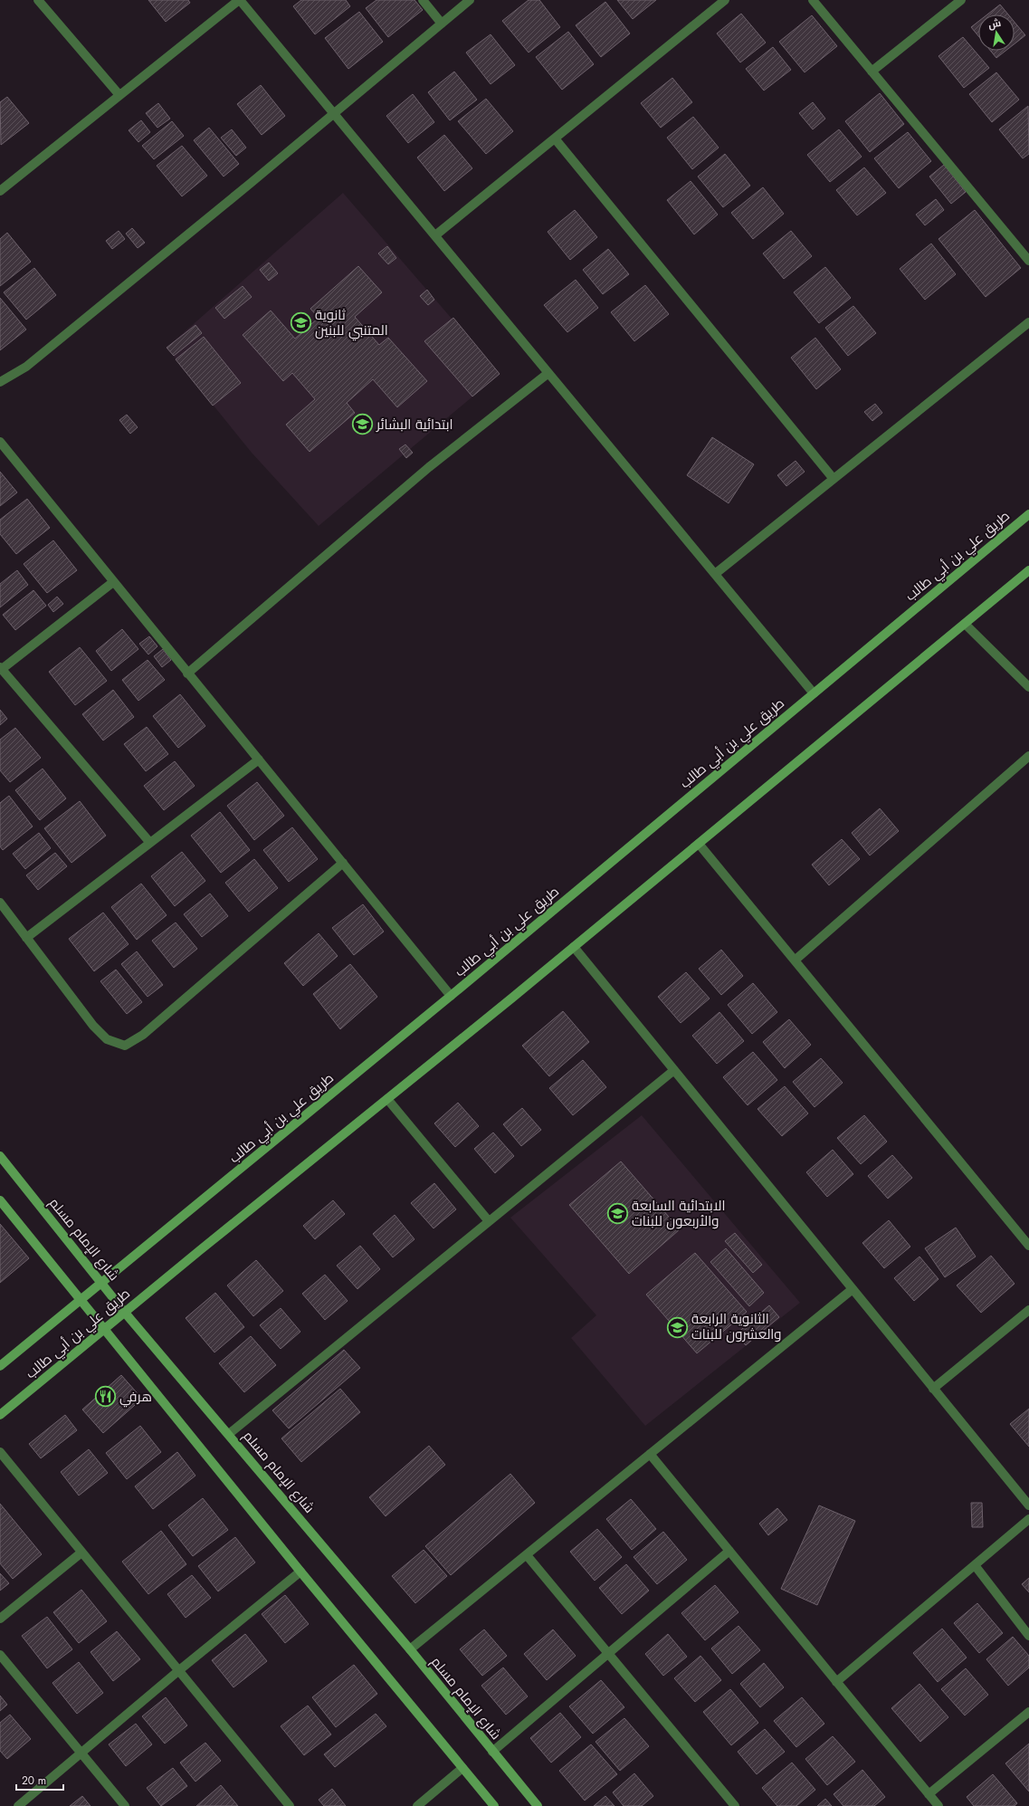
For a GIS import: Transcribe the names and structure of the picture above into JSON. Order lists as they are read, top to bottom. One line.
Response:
{"streets":{"main road":["طريق علي بن أبي طالب","شارع الإمام مسلم"]},"crossings":[["طريق علي بن أبي طالب","شارع الإمام مسلم"]],"places":{"school or university":["ثانوية المتنبي للبنين","ابتدائية البشائر","الابتدائية السابعة والأربعون للبنات","الثانوية الرابعة والعشرون للبنات"],"restaurant":["هرفي"]},"scale_bar":"20 m","north":"top"}
